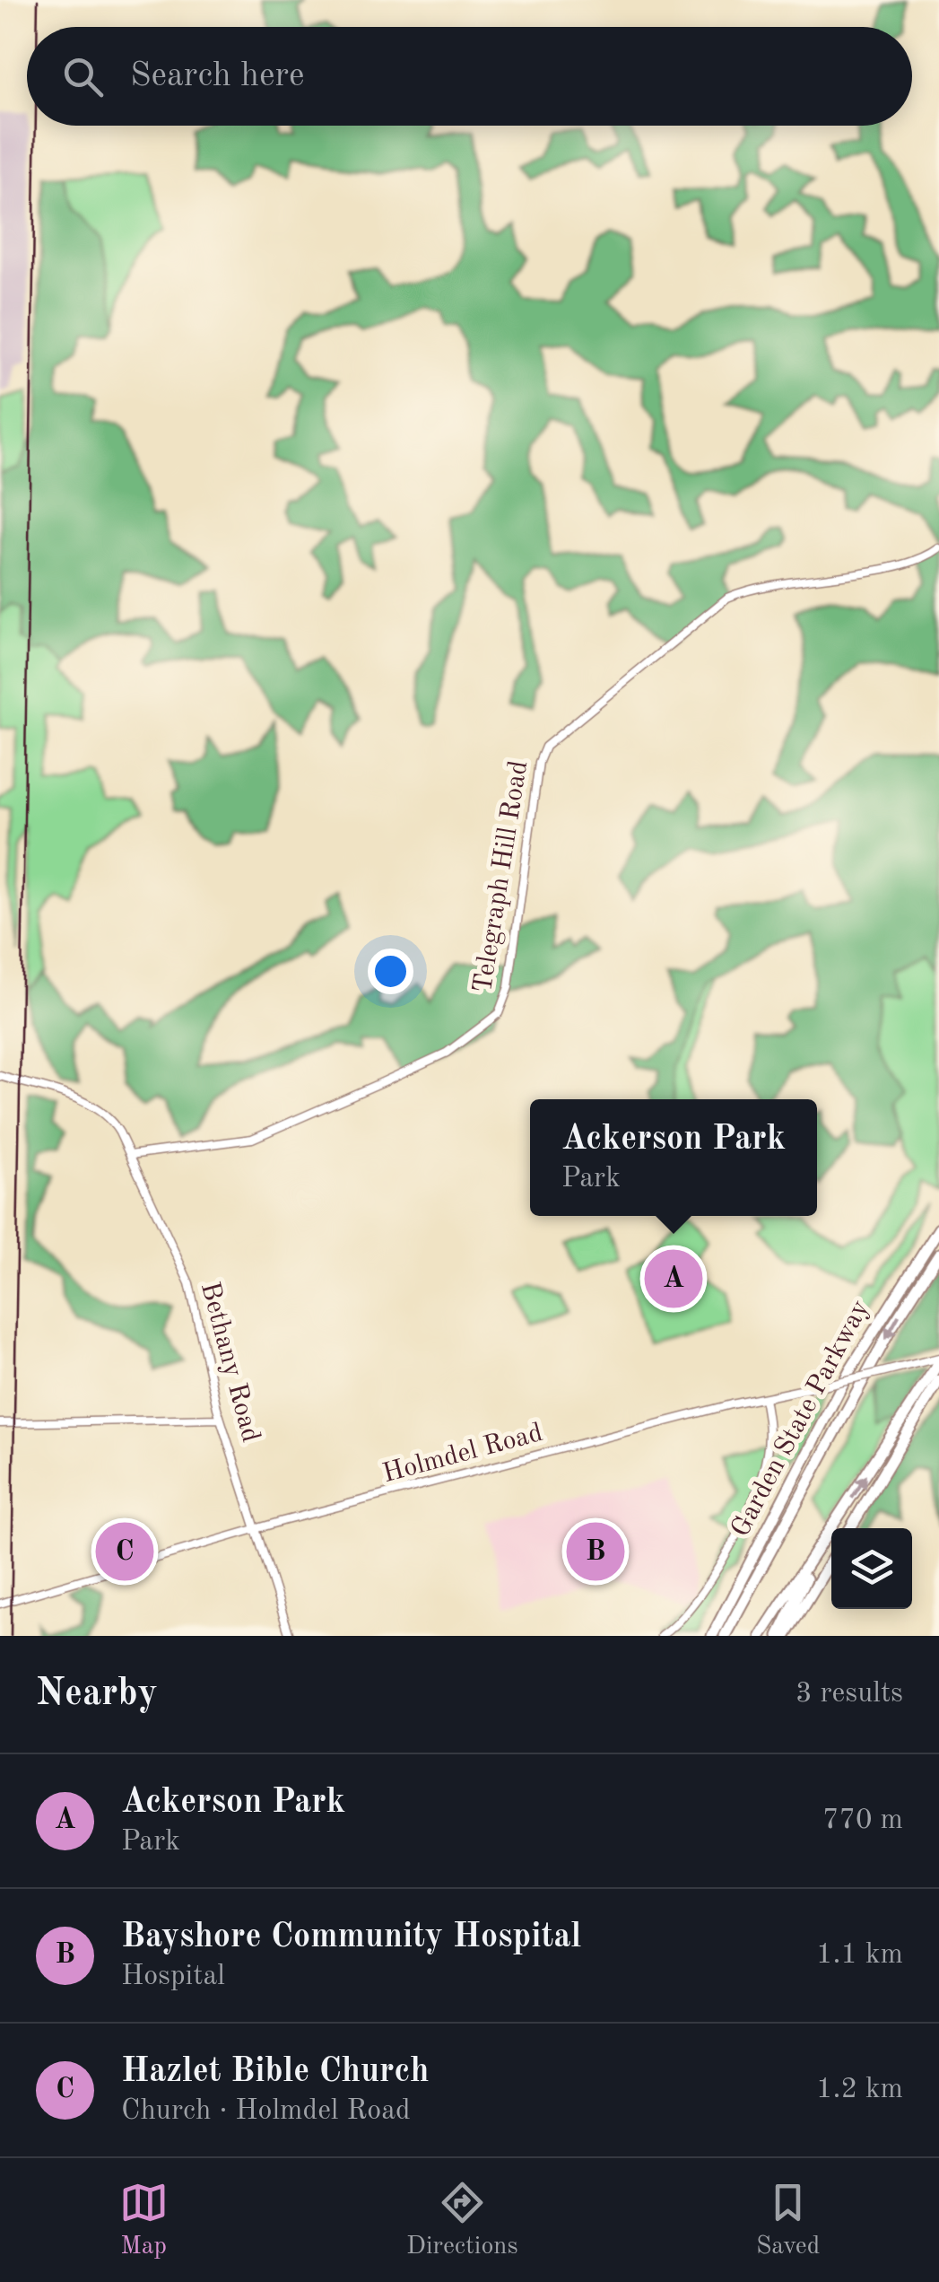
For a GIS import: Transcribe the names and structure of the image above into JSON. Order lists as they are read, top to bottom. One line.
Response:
{"streets":{"highway":["Garden State Parkway"],"street":["Telegraph Hill Road","Bethany Road","Holmdel Road"]},"crossings":[["Telegraph Hill Road","Bethany Road"],["Bethany Road","Holmdel Road"]],"page":{"search":"Search here","popup":["Ackerson Park","Park"],"pins":["A","B","C"],"heading":["Nearby","3 results"],"list":[{"mark":"A","name":"Ackerson Park","note":"Park","value":"770 m"},{"mark":"B","name":"Bayshore Community Hospital","note":"Hospital","value":"1.1 km"},{"mark":"C","name":"Hazlet Bible Church","note":"Church · Holmdel Road","value":"1.2 km"}],"nav":["Map","Directions","Saved"]}}
